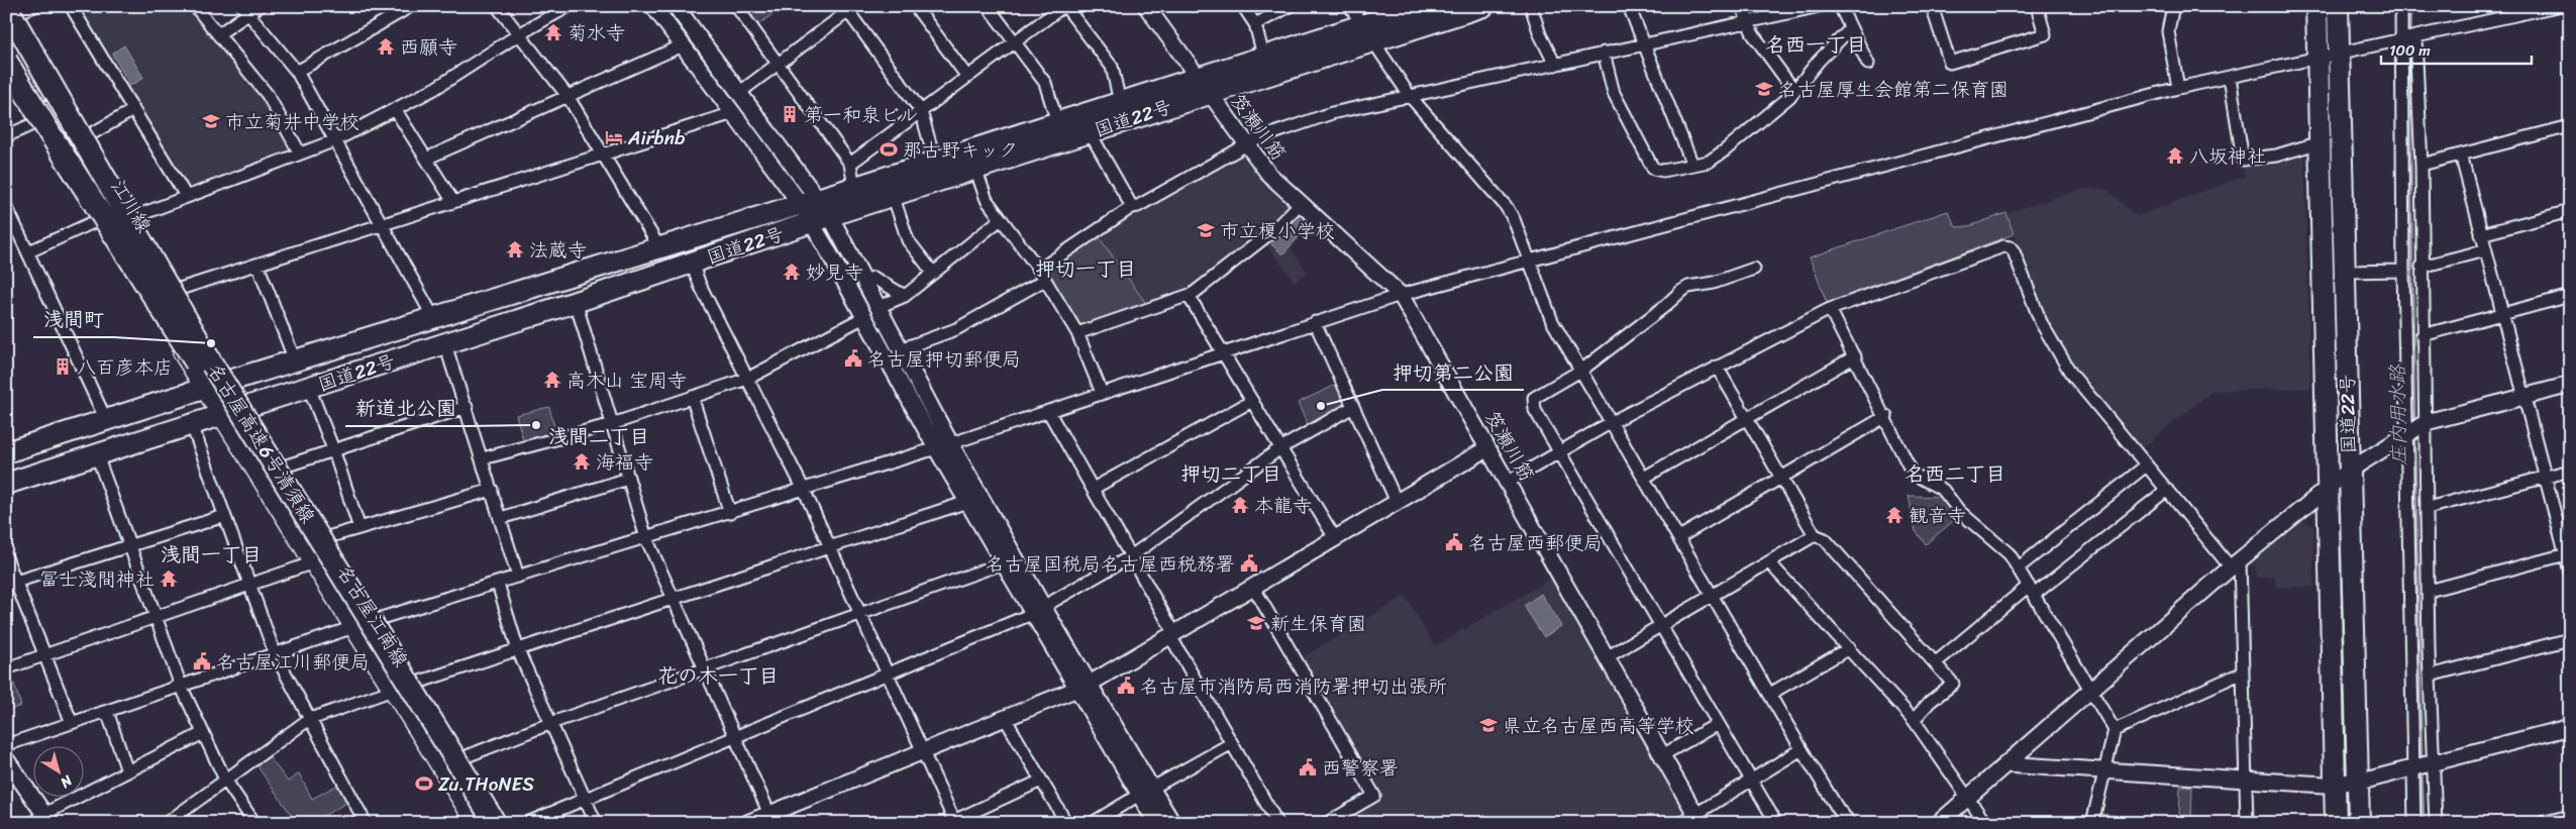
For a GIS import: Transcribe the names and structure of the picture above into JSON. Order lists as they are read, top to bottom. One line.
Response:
{"streets":{"highway":["国道22号","名古屋高速6号清須線"],"main road":["江川線","名古屋江南線"],"street":["笈瀬川筋"]},"crossings":[["国道22号","笈瀬川筋"],["国道22号","江川線"],["国道22号","名古屋江南線"],["江川線","名古屋高速6号清須線"],["江川線","名古屋江南線"],["名古屋高速6号清須線","名古屋江南線"]],"districts":["名西一丁目","押切一丁目","浅間二丁目","押切二丁目","名西二丁目","浅間一丁目","花の木一丁目"],"water":["庄内用水路"],"places":{"temple":["菊水寺","西願寺","八坂神社","法蔵寺","妙見寺","高木山 宝周寺","海福寺","本龍寺","観音寺","冨士淺間神社"],"school or university":["名古屋厚生会館第二保育園","市立菊井中学校","市立榎小学校","新生保育園","県立名古屋西高等学校"],"building":["第一和泉ビル","八百彦本店"],"hotel":["Airbnb"],"sports":["那古野キック","Zu.THoNES"],"other":["浅間町","押切第二公園","新道北公園"],"public building":["名古屋押切郵便局","名古屋西郵便局","名古屋国税局名古屋西税務署","名古屋江川郵便局","名古屋市消防局西消防署押切出張所","西警察署"]},"scale_bar":"100 m","north":"bottom right"}
